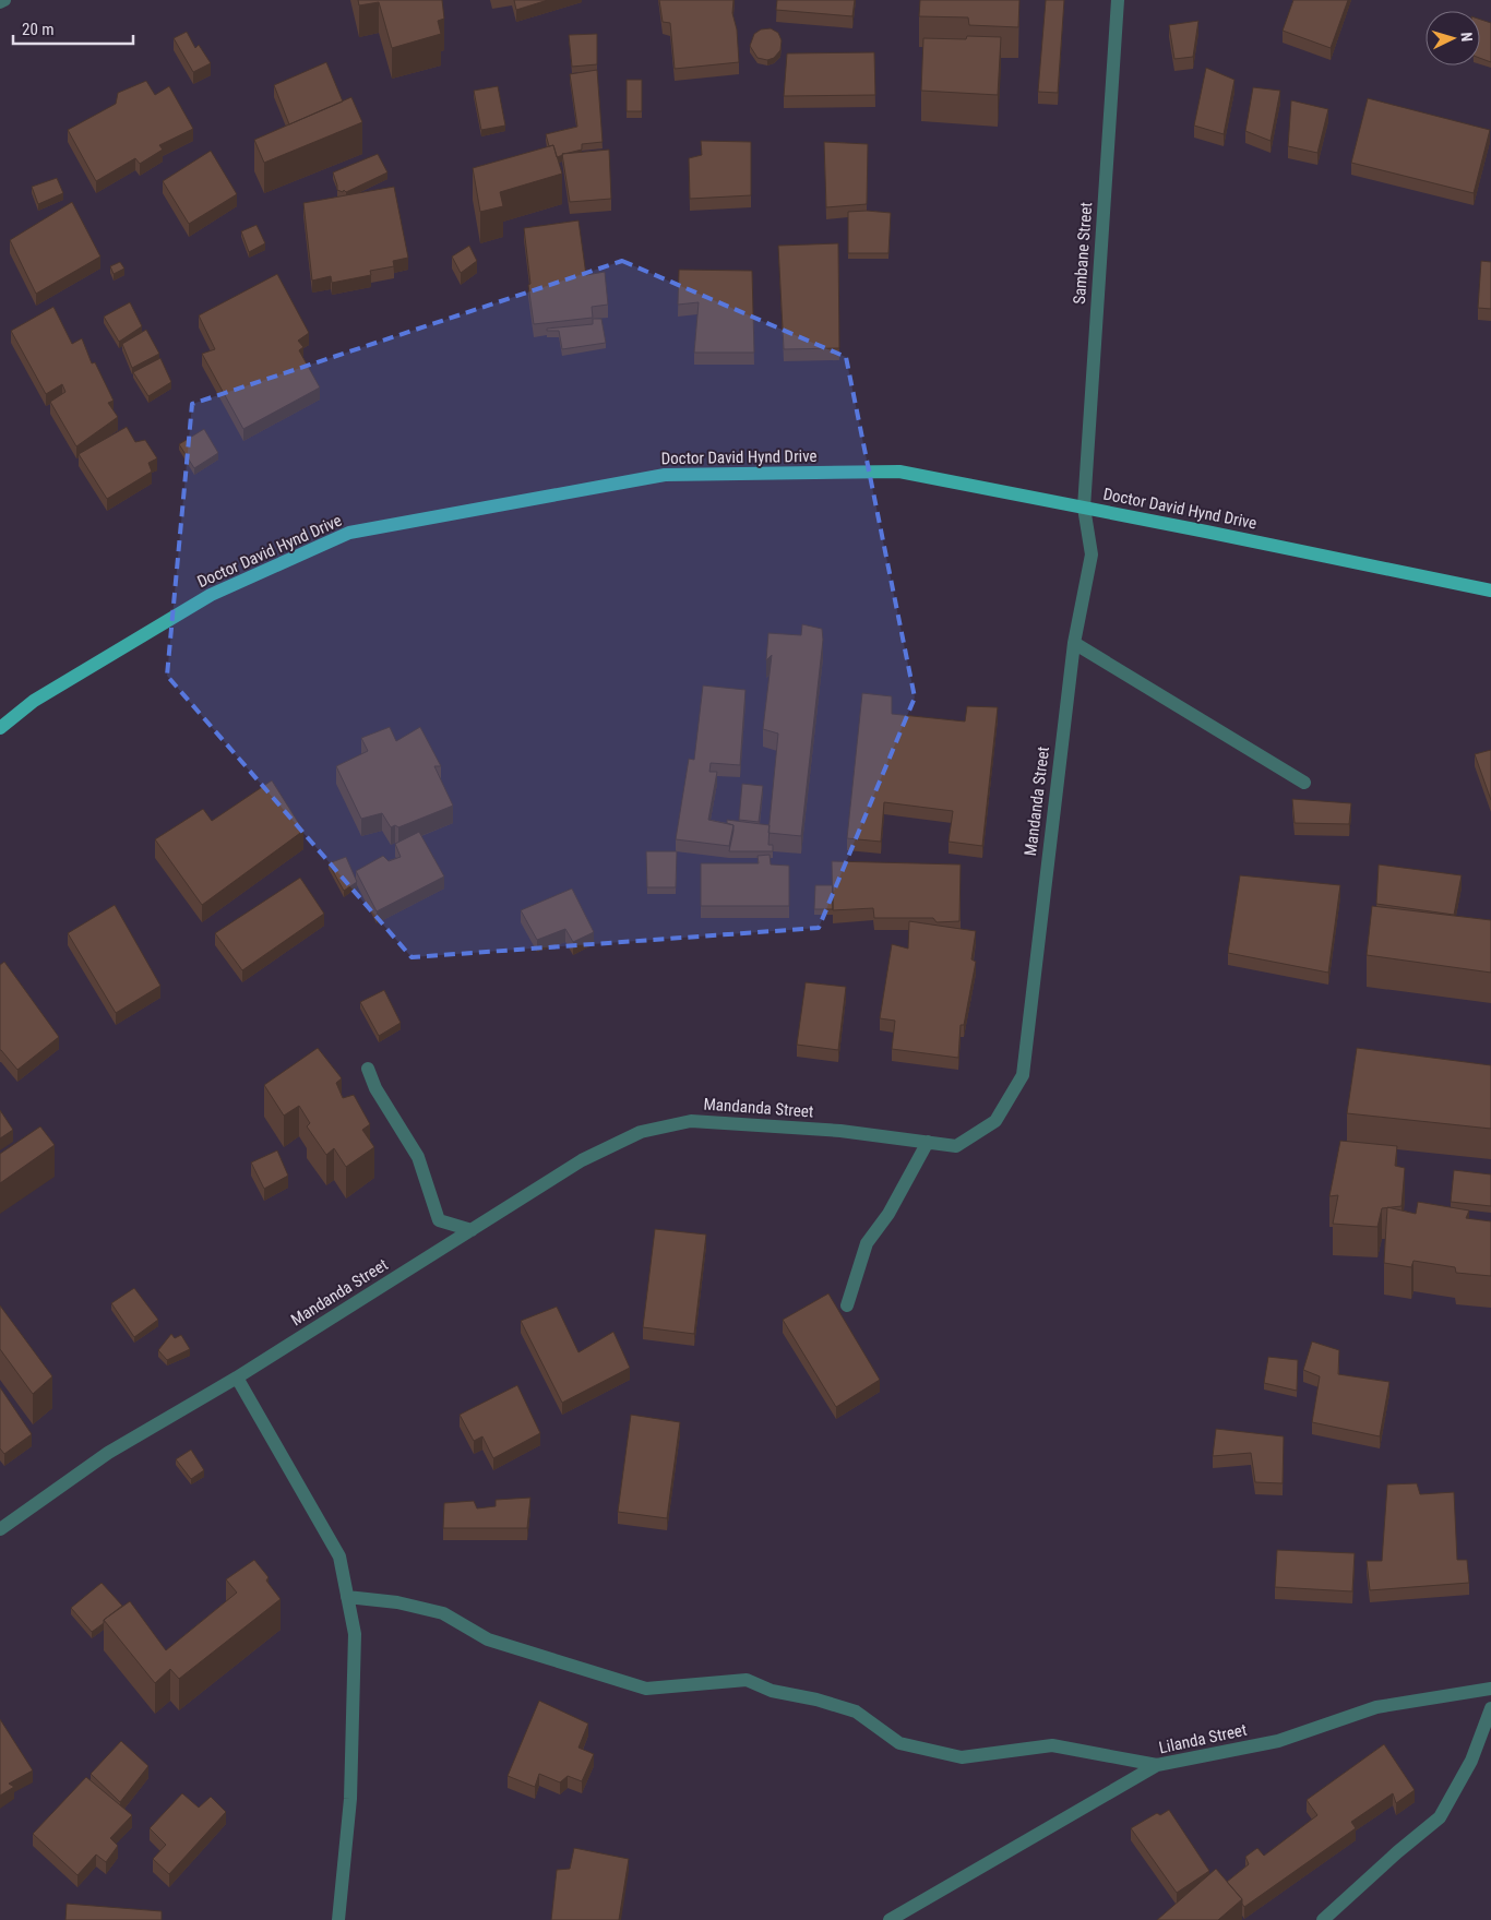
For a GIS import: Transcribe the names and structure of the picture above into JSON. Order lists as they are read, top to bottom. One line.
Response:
{"streets":{"main road":["Doctor David Hynd Drive"],"street":["Sambane Street","Mandanda Street","Lilanda Street"]},"crossings":[["Sambane Street","Doctor David Hynd Drive"],["Sambane Street","Mandanda Street"],["Doctor David Hynd Drive","Mandanda Street"]],"scale_bar":"20 m","north":"right"}
